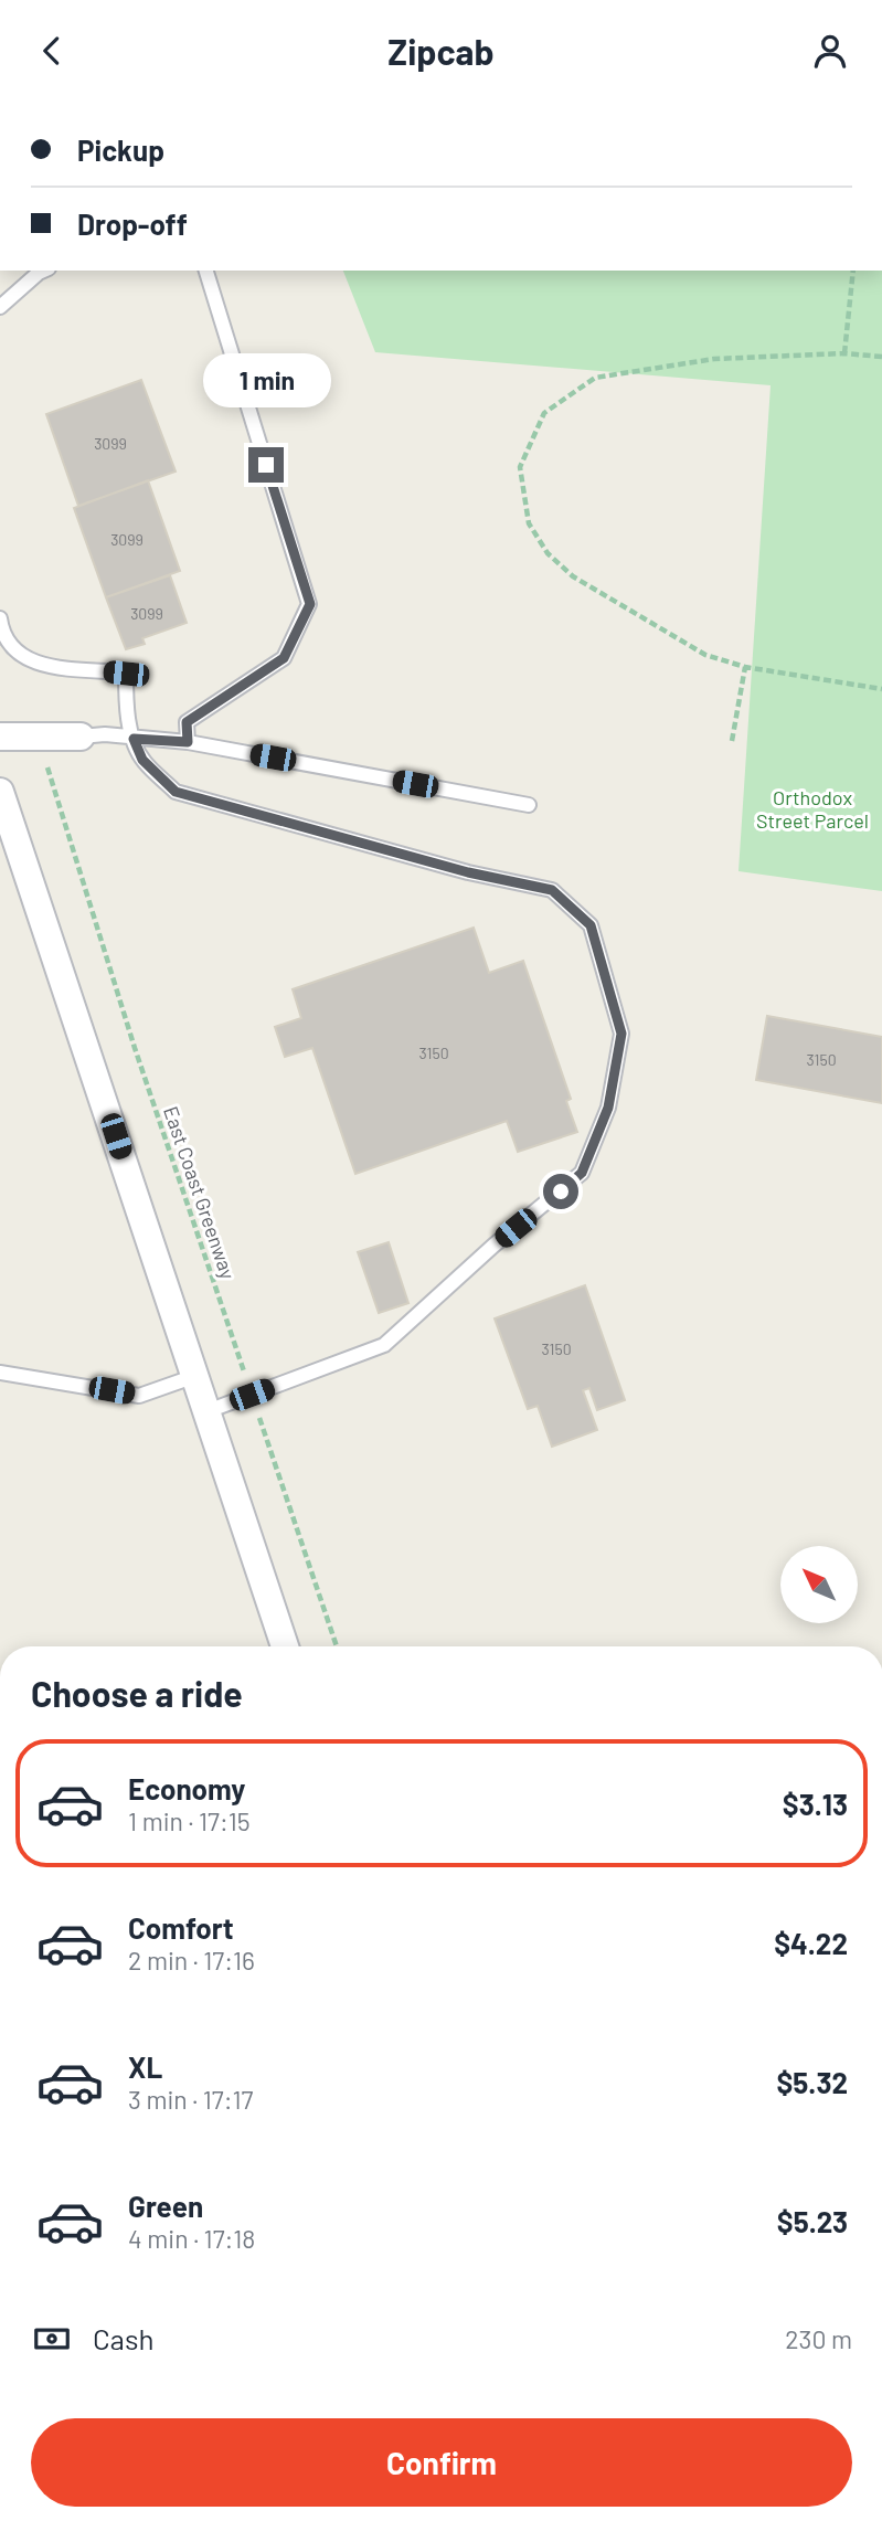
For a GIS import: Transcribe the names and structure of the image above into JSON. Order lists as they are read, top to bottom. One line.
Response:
{"streets":{"path":["East Coast Greenway"]},"parks":["Orthodox Street Parcel"],"house_numbers":["3099","3099","3099","3150","3150","3150"],"north":"top left","page":{"header":"Zipcab","banner":["Pickup","Drop-off"],"bubble":"1 min","heading":"Choose a ride","list":[{"name":"Economy","note":"1 min · 17:15","value":"$3.13"},{"name":"Comfort","note":"2 min · 17:16","value":"$4.22"},{"name":"XL","note":"3 min · 17:17","value":"$5.32"},{"name":"Green","note":"4 min · 17:18","value":"$5.23"}],"pay":["Cash","230 m"],"buttons":"Confirm"}}
